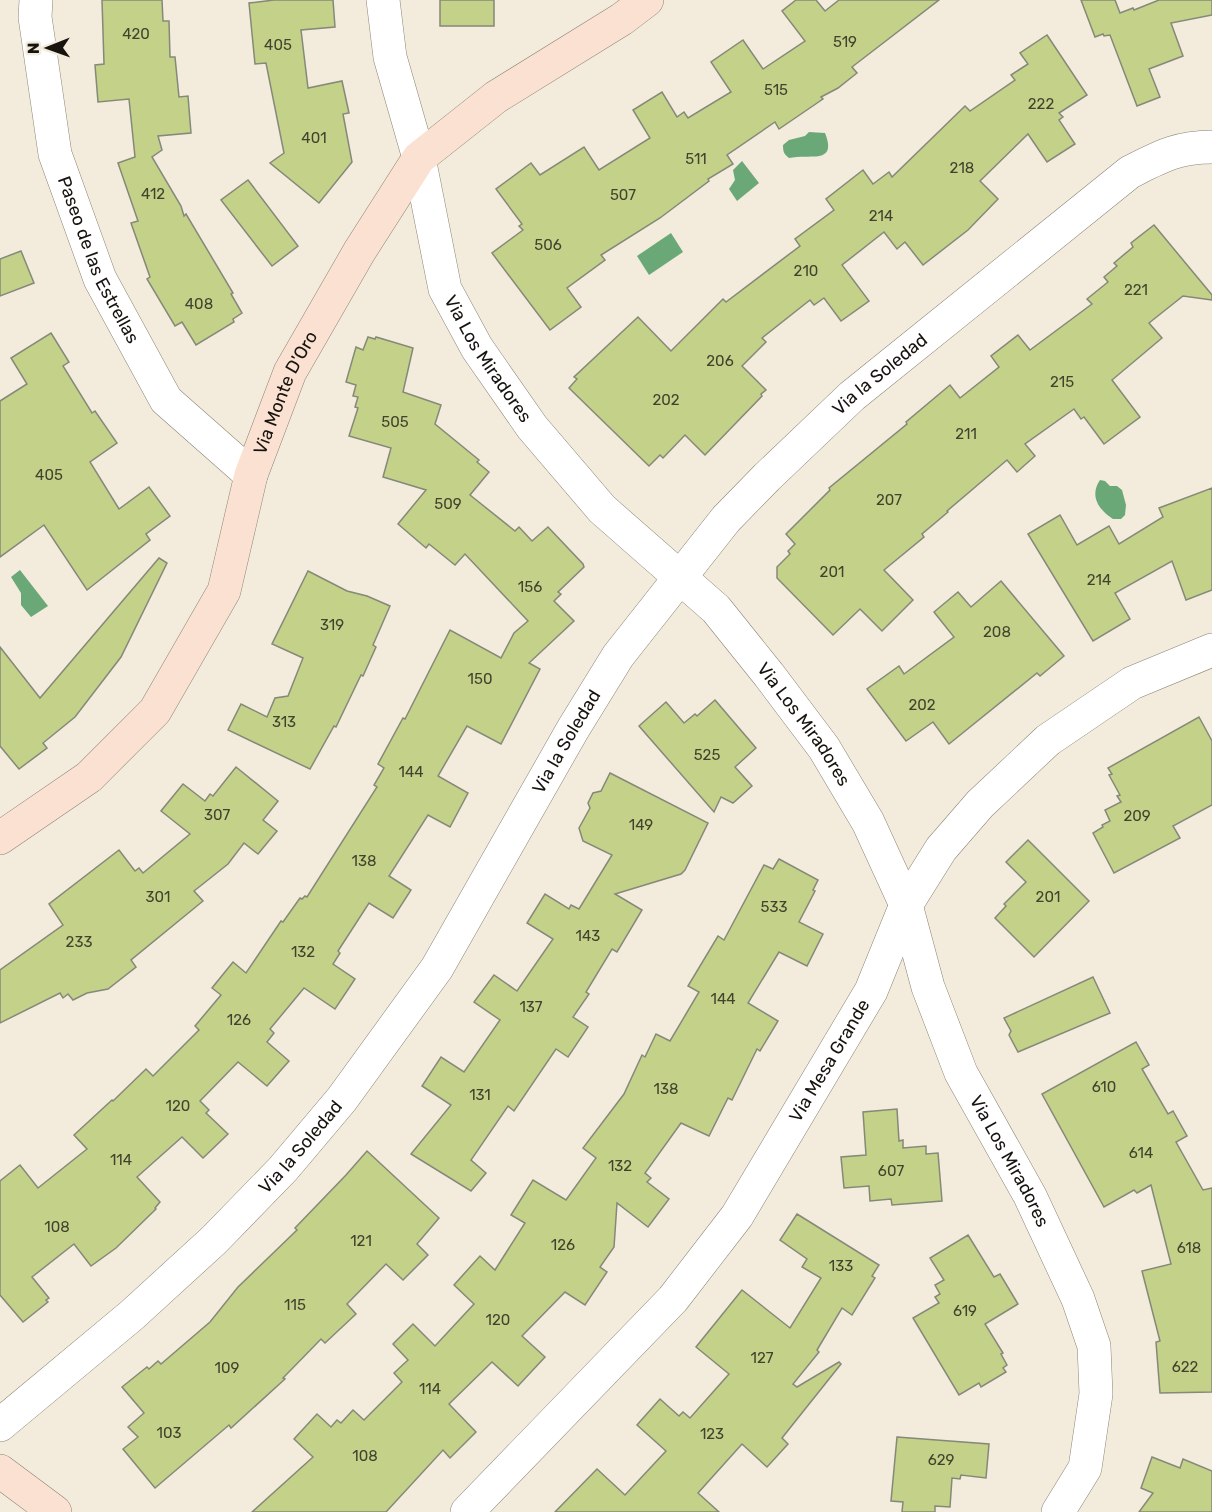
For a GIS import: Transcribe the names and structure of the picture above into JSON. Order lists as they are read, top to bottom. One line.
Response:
{"streets":{"street":["Paseo de las Estrellas","Via Los Miradores","Via la Soledad","Via Monte D'Oro","Via Mesa Grande"]},"crossings":[["Paseo de las Estrellas","Via Monte D'Oro"],["Via Los Miradores","Via la Soledad"],["Via Los Miradores","Via Monte D'Oro"],["Via Los Miradores","Via Mesa Grande"]],"house_numbers":["420","519","405","515","222","401","511","218","412","507","214","506","210","221","408","206","215","202","505","211","405","207","509","201","214","156","319","208","150","202","313","525","144","307","209","149","138","301","201","533","143","233","132","144","137","126","610","138","131","120","614","114","132","607","108","121","126","618","133","115","619","120","127","622","109","114","103","123","108","629"],"north":"left"}
